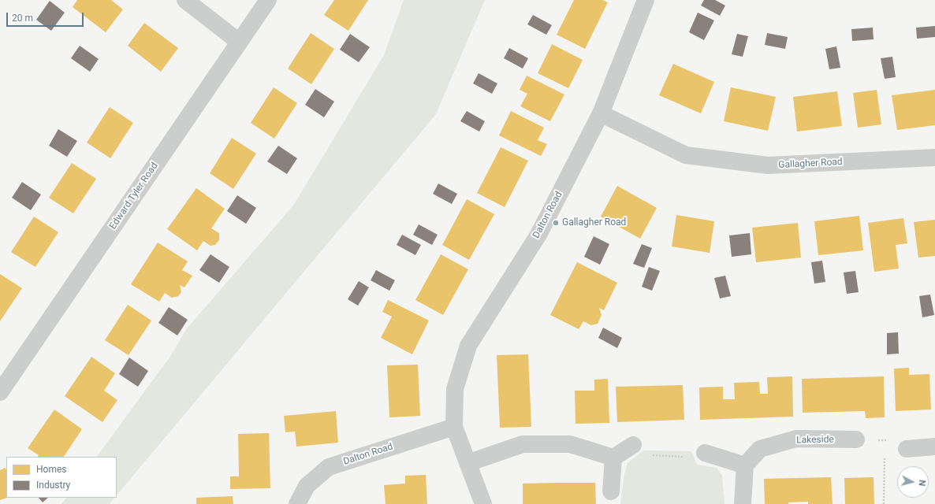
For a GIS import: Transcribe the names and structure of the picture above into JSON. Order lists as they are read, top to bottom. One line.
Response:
{"streets":{"street":["Gallagher Road","Edward Tyler Road","Dalton Road","Lakeside"]},"crossings":[["Gallagher Road","Dalton Road"]],"places":["Gallagher Road"],"legend":["Homes","Industry"],"scale_bar":"20 m","north":"right"}
